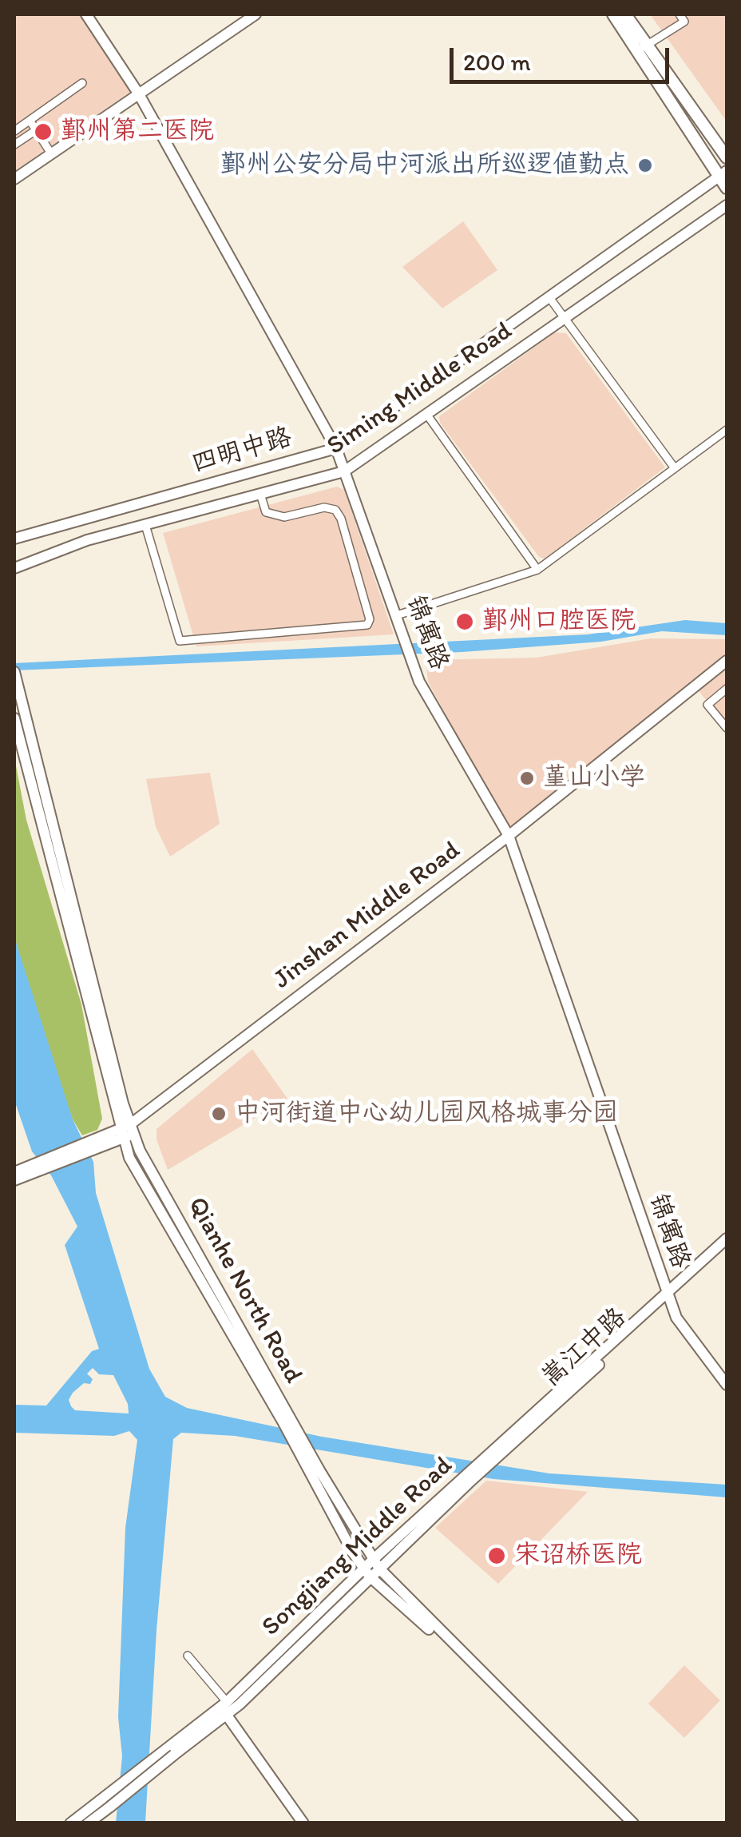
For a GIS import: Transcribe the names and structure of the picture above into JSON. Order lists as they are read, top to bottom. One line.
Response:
{"streets":{"main road":["Siming Middle Road","四明中路","锦寓路","Jinshan Middle Road","Qianhe North Road","Songjiang Middle Road"]},"crossings":[["Siming Middle Road","锦寓路"],["四明中路","锦寓路"],["锦寓路","Jinshan Middle Road"],["锦寓路","Songjiang Middle Road"],["Jinshan Middle Road","Qianhe North Road"],["Qianhe North Road","Songjiang Middle Road"]],"places":["鄞州第二医院","鄞州公安分局中河派出所巡逻值勤点","鄞州口腔医院","堇山小学","中河街道中心幼儿园风格城事分园","宋诏桥医院"],"scale_bar":"200 m"}
